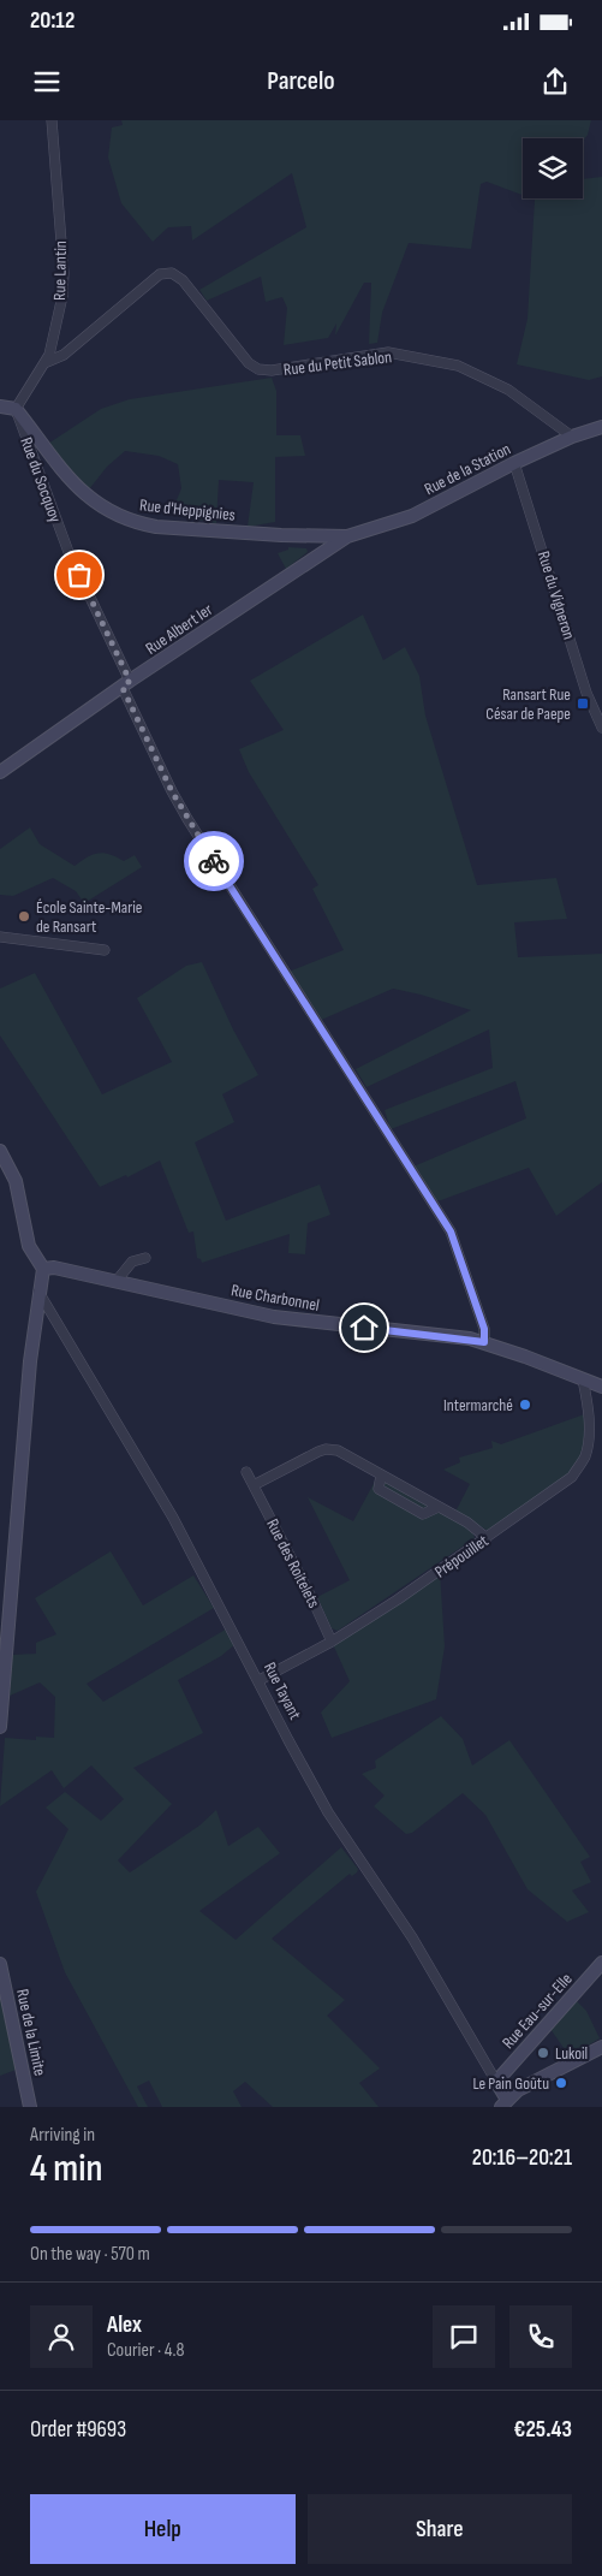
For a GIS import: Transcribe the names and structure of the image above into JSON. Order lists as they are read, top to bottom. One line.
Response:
{"streets":{"street":["Rue Lantin","Rue du Petit Sablon","Rue de la Station","Rue du Socquoy","Rue d'Heppignies","Rue du Vigneron","Rue Albert Ier","Rue Charbonnel","Prépouillet","Rue des Roitelets","Rue Tayant","Rue Eau-sur-Elle","Rue de la Limite"]},"crossings":[["Rue Lantin","Rue du Petit Sablon"],["Rue Lantin","Rue du Socquoy"],["Rue Lantin","Rue d'Heppignies"],["Rue du Petit Sablon","Rue de la Station"],["Rue de la Station","Rue d'Heppignies"],["Rue de la Station","Rue du Vigneron"],["Rue de la Station","Rue Albert Ier"],["Rue du Socquoy","Rue d'Heppignies"],["Rue du Socquoy","Rue Albert Ier"],["Rue du Socquoy","Rue Charbonnel"],["Rue d'Heppignies","Rue Albert Ier"],["Rue Charbonnel","Prépouillet"],["Prépouillet","Rue des Roitelets"],["Prépouillet","Rue Tayant"],["Rue Tayant","Rue Eau-sur-Elle"]],"places":{"transit":["Ransart Rue César de Paepe"],"other":["École Sainte-Marie de Ransart","Intermarché","Lukoil","Le Pain Goûtu"]},"page":{"status":"20:12","header":"Parcelo","heading":["4 min","Arriving in","20:16–20:21"],"panel":["Alex","Courier · 4.8","Order #9693","€25.43"],"bar":"On the way · 570 m","buttons":["Help","Share"]}}
